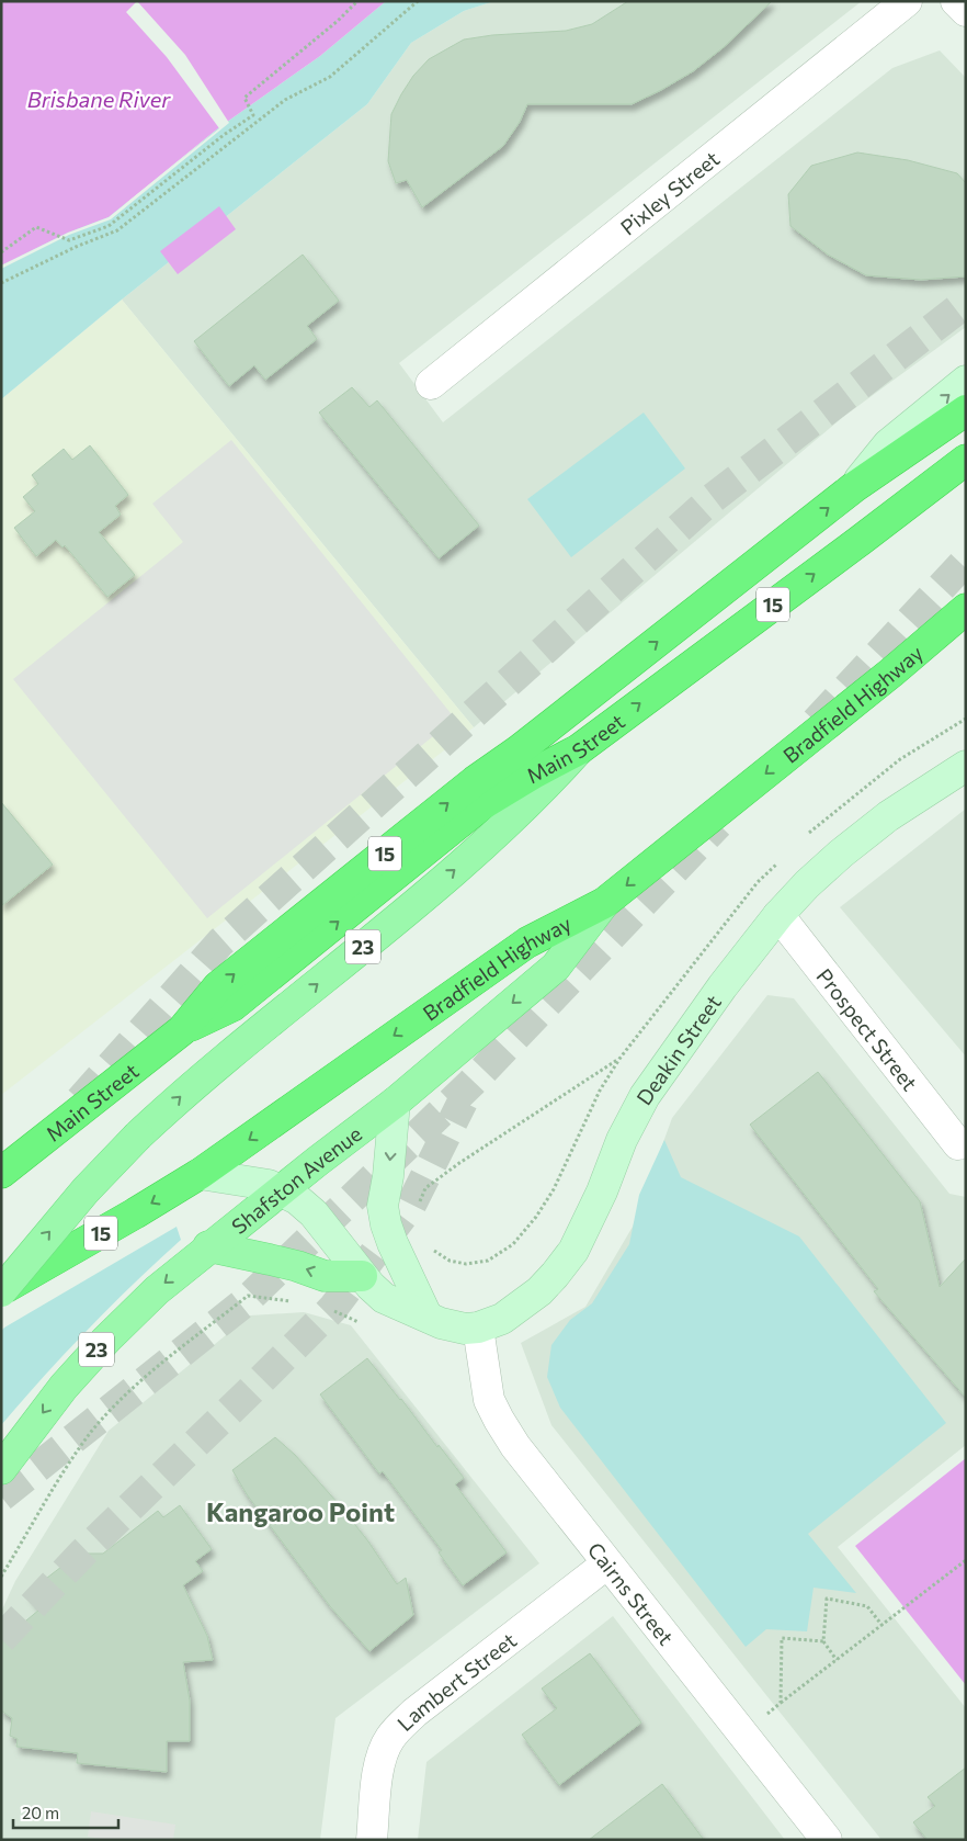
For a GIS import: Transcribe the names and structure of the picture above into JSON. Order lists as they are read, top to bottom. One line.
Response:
{"streets":{"highway":["15","Bradfield Highway","Main Street"],"main road":["23","Shafston Avenue"],"street":["Pixley Street","Prospect Street","Deakin Street","Cairns Street","Lambert Street"]},"crossings":[["Bradfield Highway","23"],["Bradfield Highway","Deakin Street"],["Bradfield Highway","Shafston Avenue"],["Main Street","23"],["Prospect Street","Deakin Street"],["Deakin Street","Shafston Avenue"],["Deakin Street","Cairns Street"],["Cairns Street","Lambert Street"]],"one_way":["Bradfield Highway","Main Street"],"districts":["Kangaroo Point"],"water":["Brisbane River"],"scale_bar":"20 m"}
